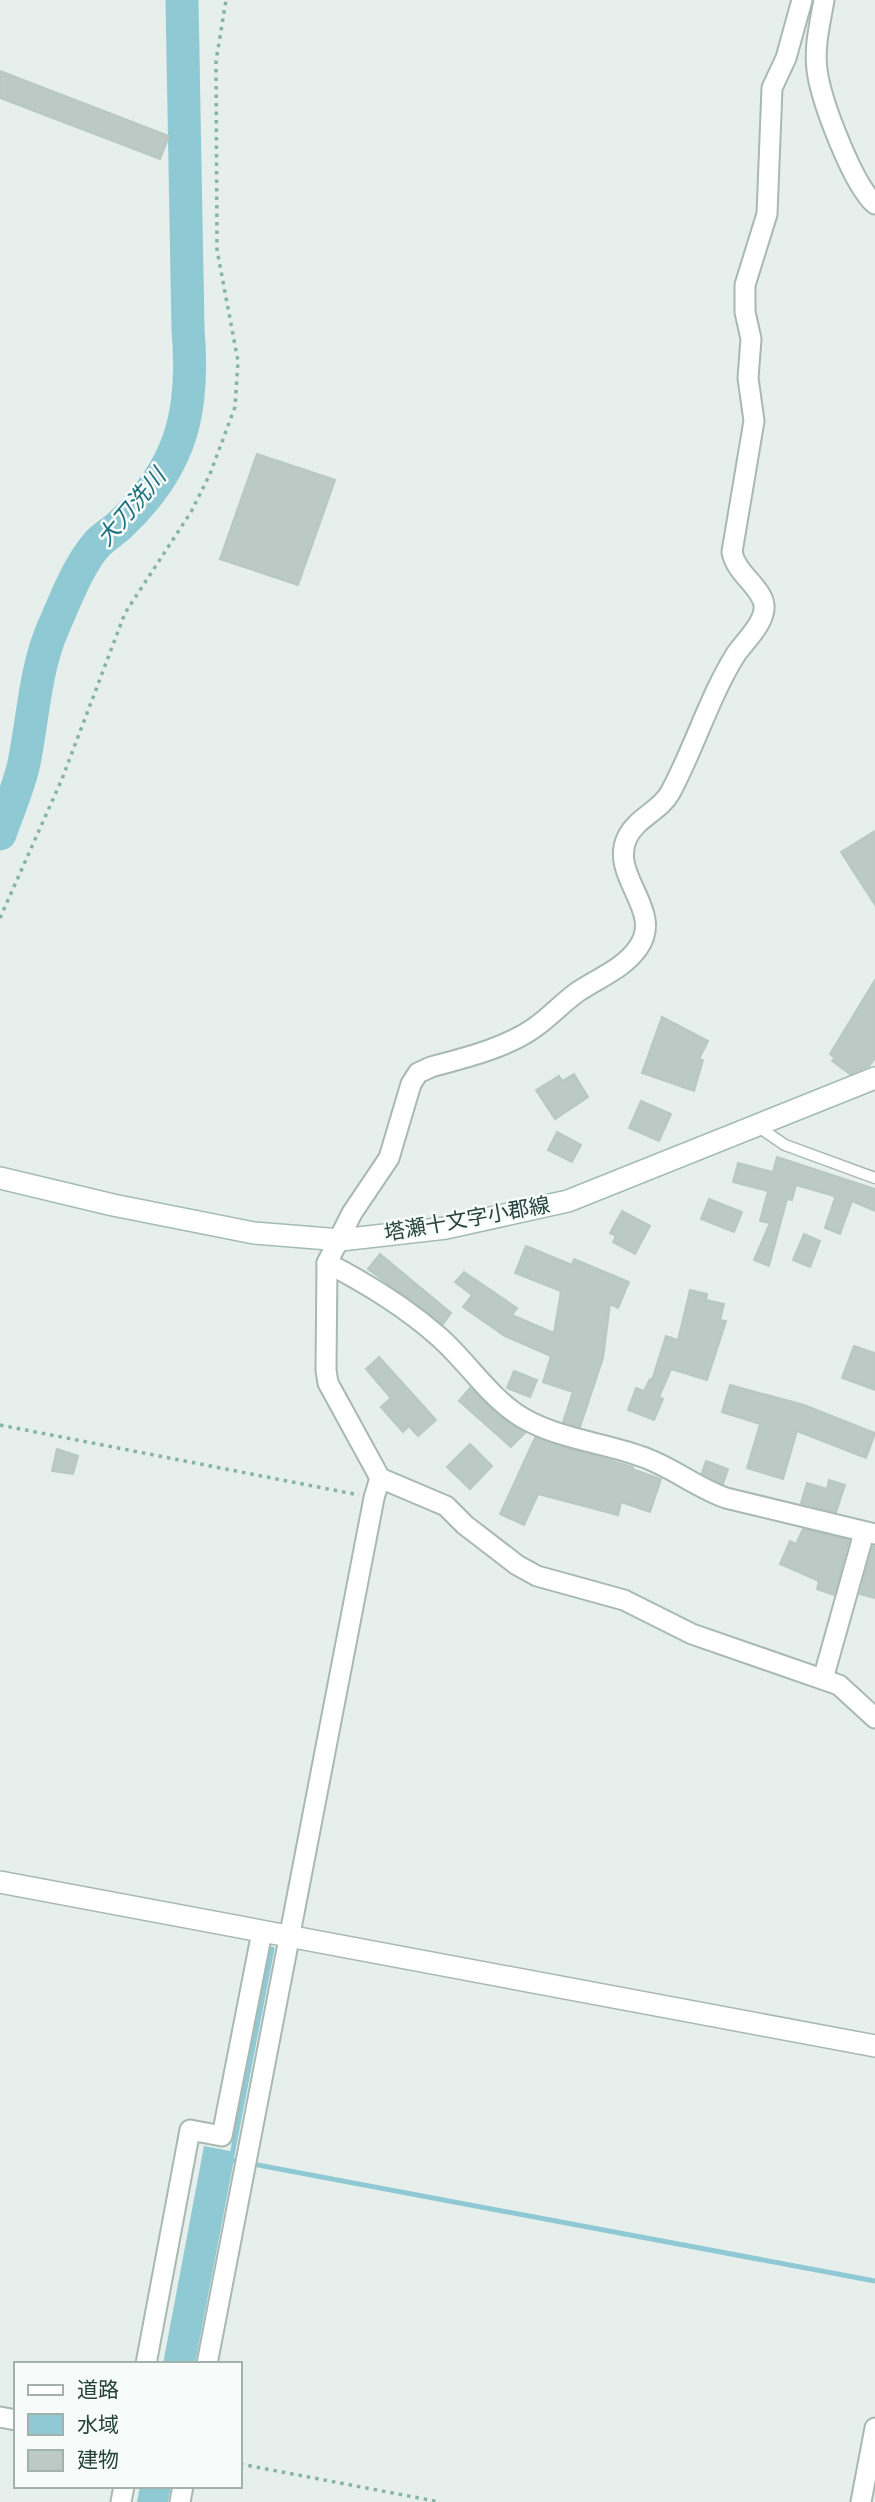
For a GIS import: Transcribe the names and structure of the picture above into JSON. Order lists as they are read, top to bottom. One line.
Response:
{"streets":{"main road":["塔瀬十文字小郡線"]},"water":["大刀洗川"],"legend":["道路","水域","建物"]}
